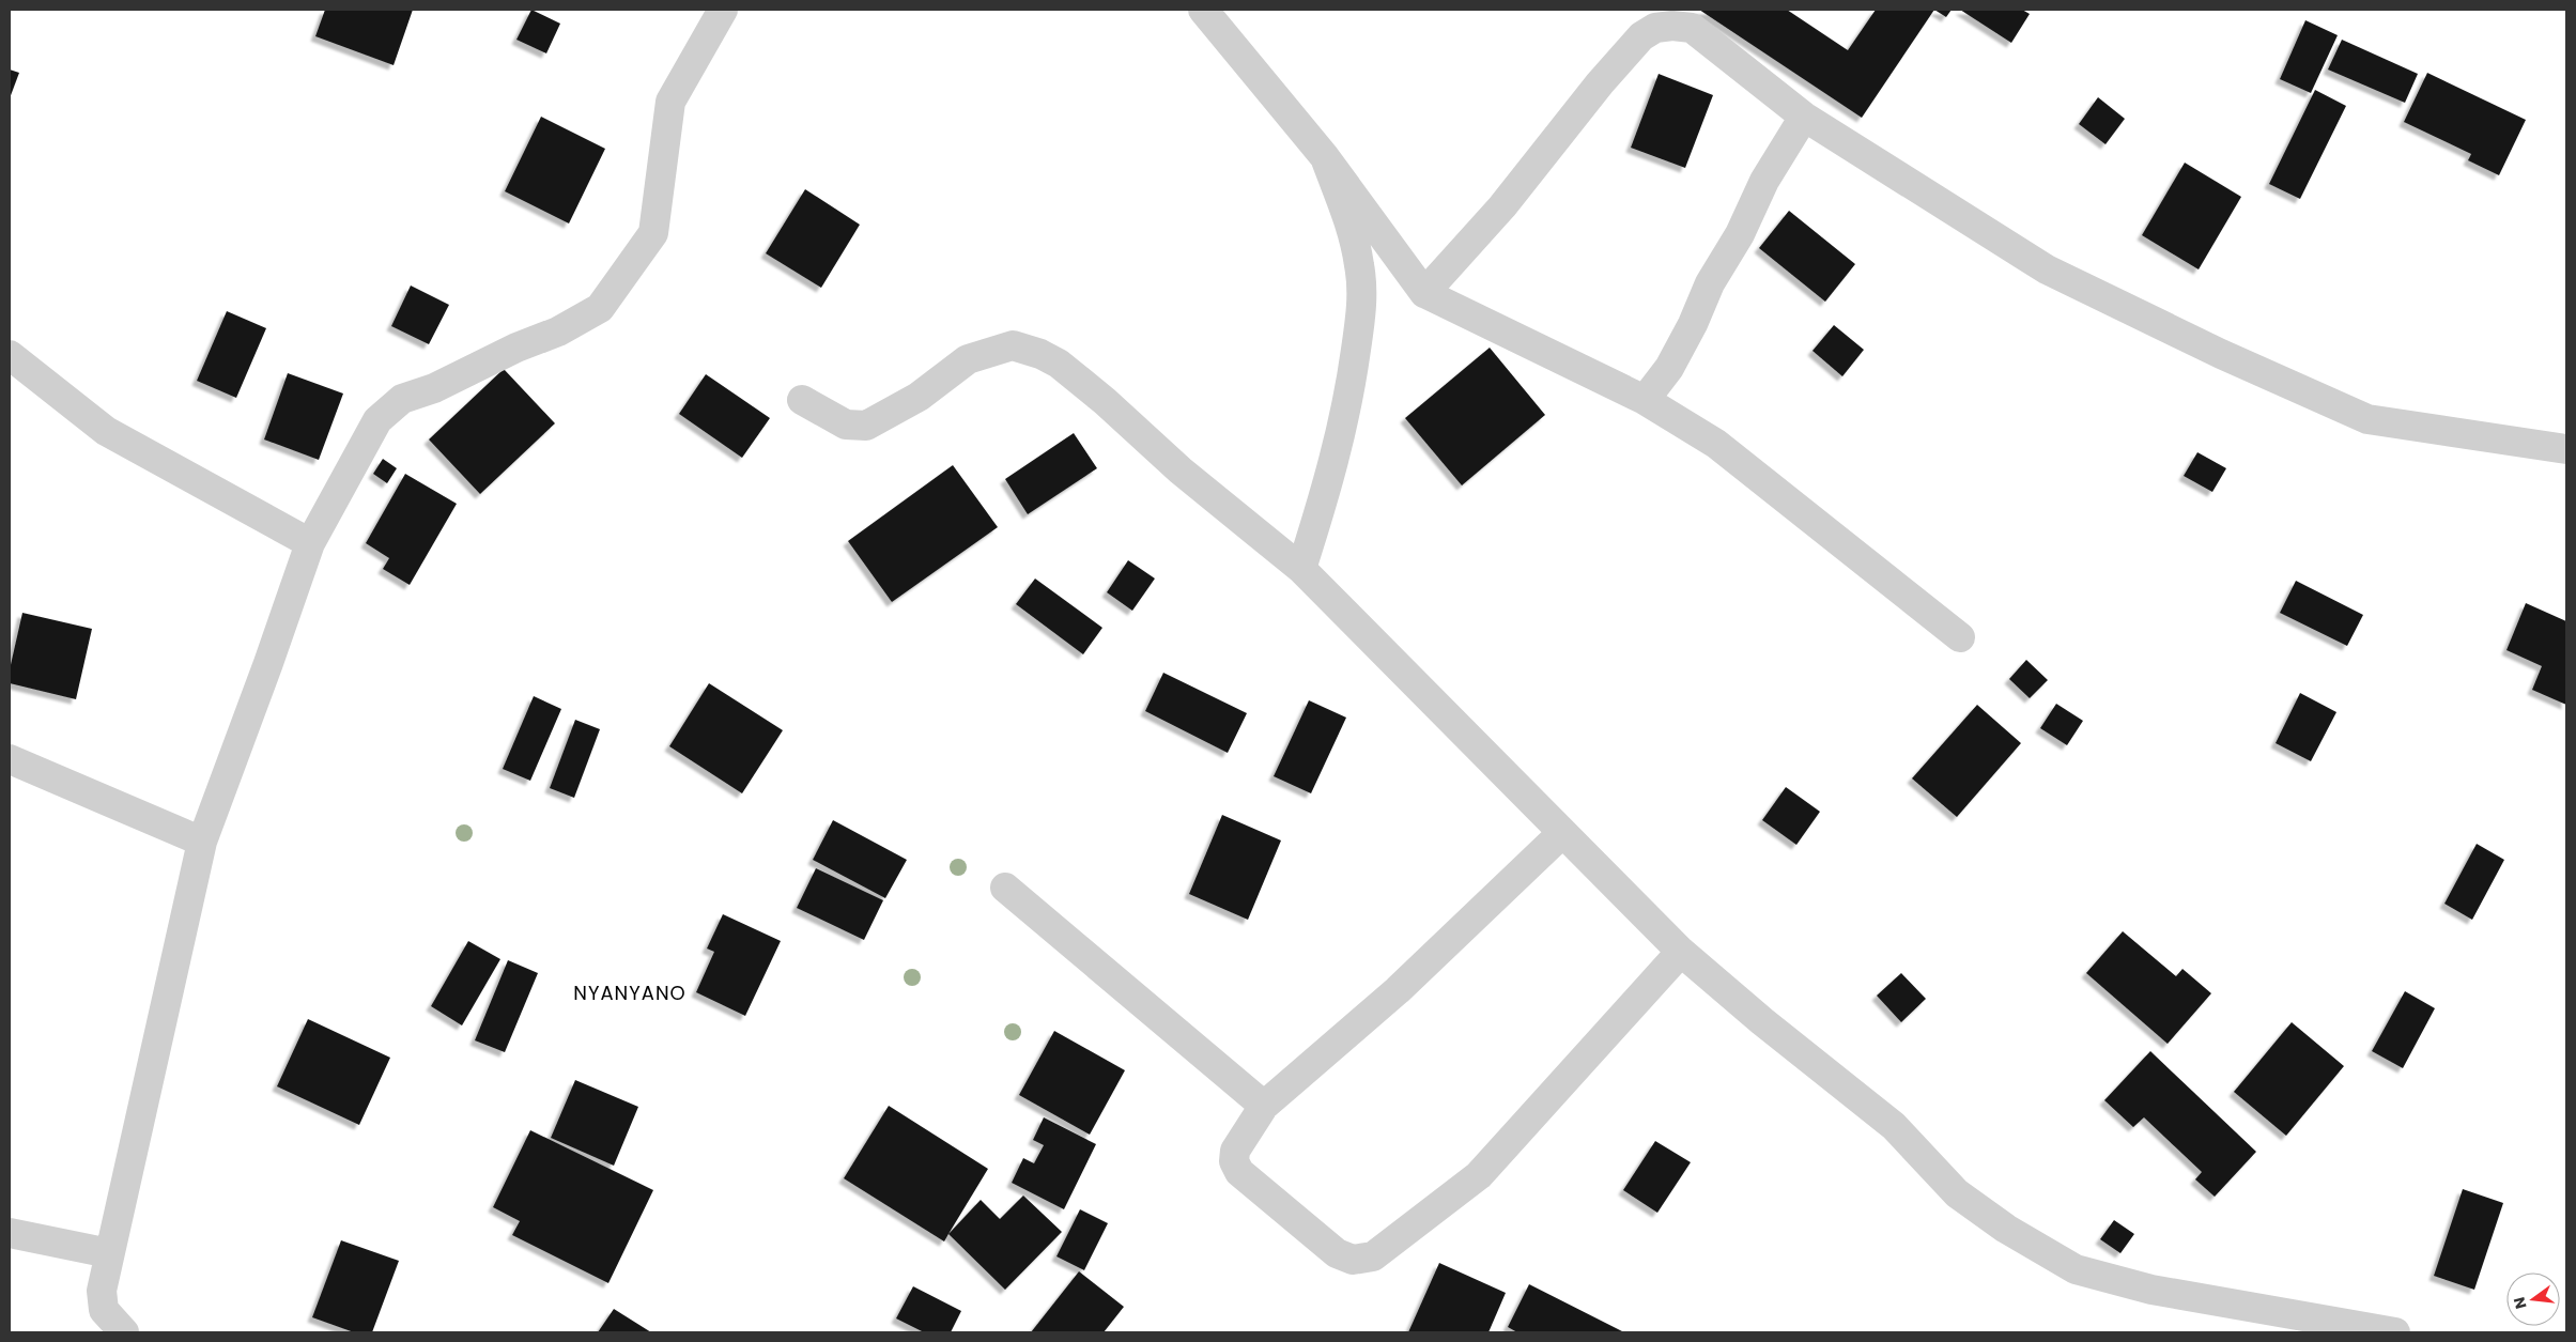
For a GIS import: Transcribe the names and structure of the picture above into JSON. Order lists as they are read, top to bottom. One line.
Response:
{"districts":["NYANYANO"],"north":"left"}
